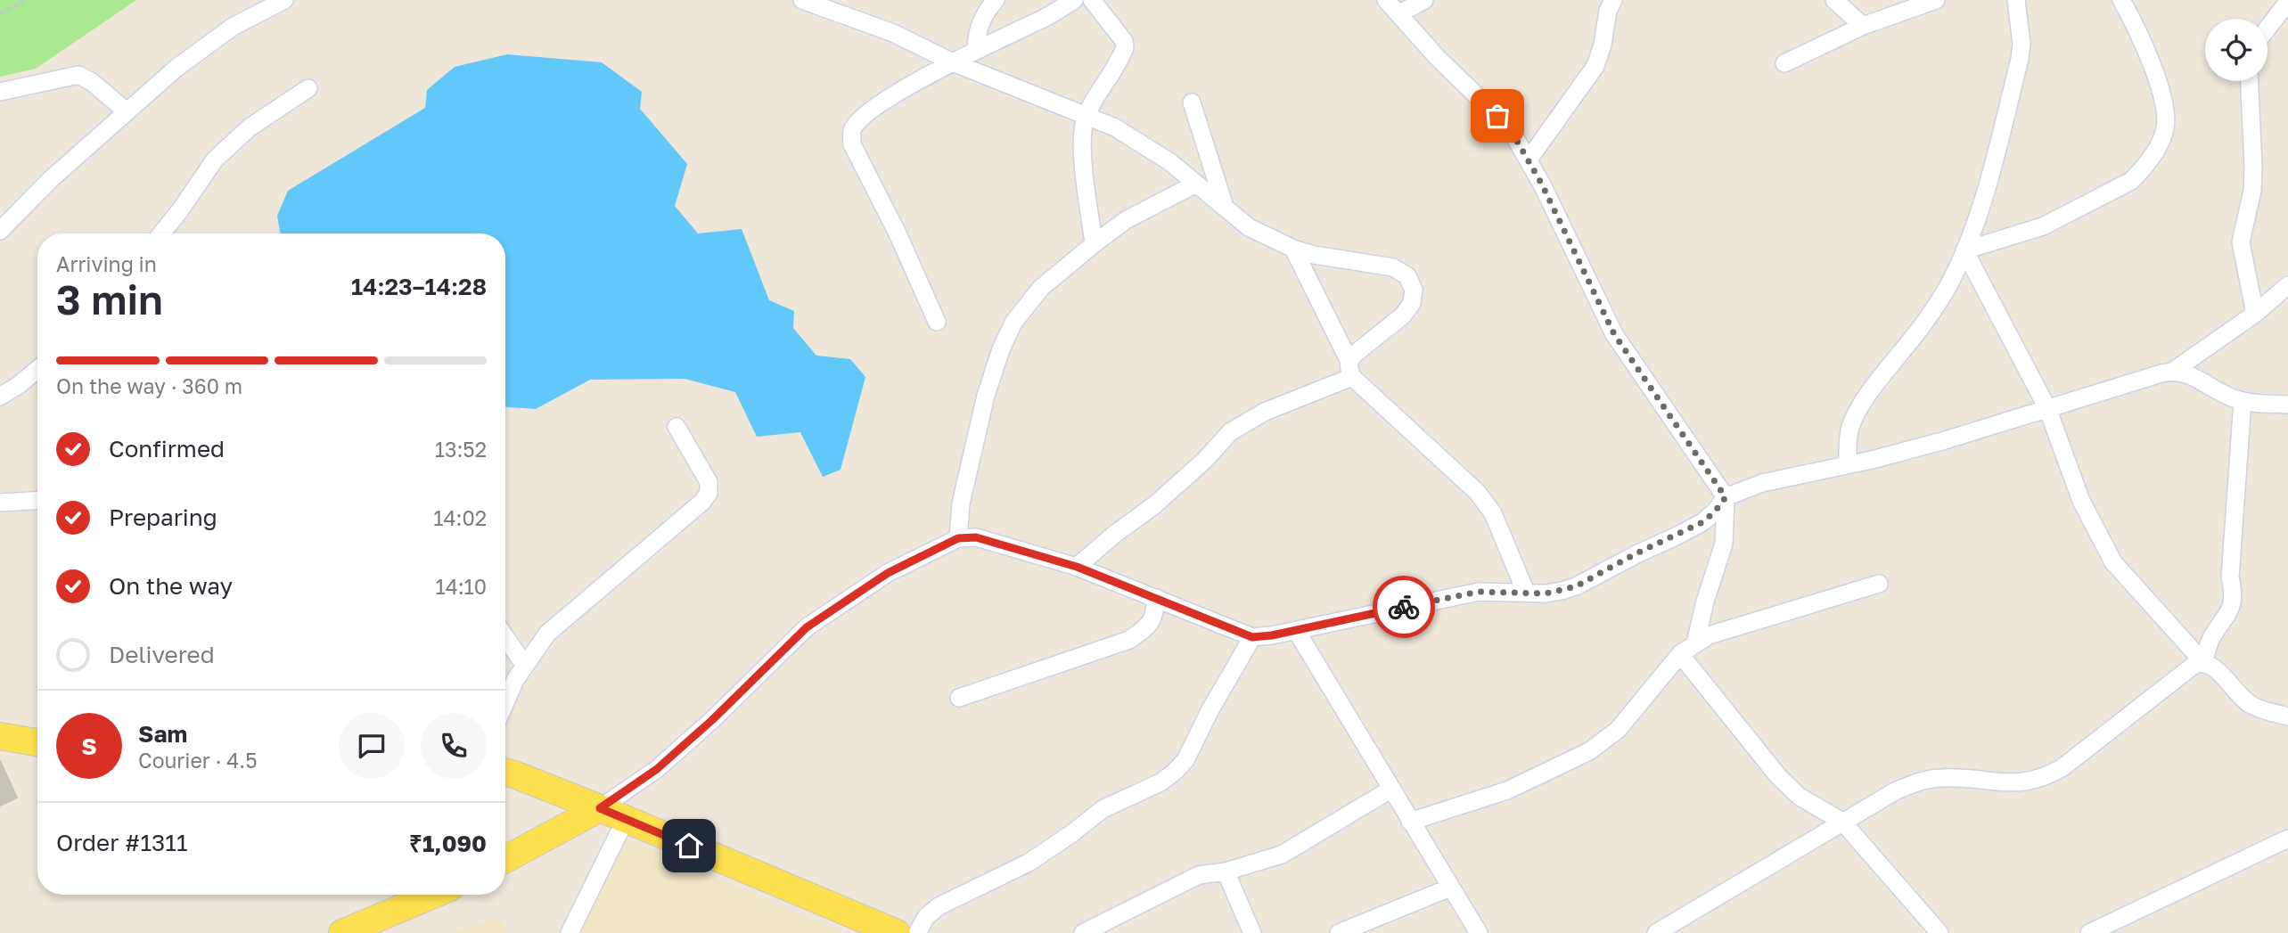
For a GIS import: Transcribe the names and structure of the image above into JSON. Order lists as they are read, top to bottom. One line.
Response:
{"page":{"heading":["3 min","Arriving in","14:23–14:28"],"panel":["Sam","Courier · 4.5","Order #1311","₹1,090"],"bar":"On the way · 360 m","list":[["Confirmed","13:52"],["Preparing","14:02"],["On the way","14:10"],"Delivered"],"round":"S"}}
